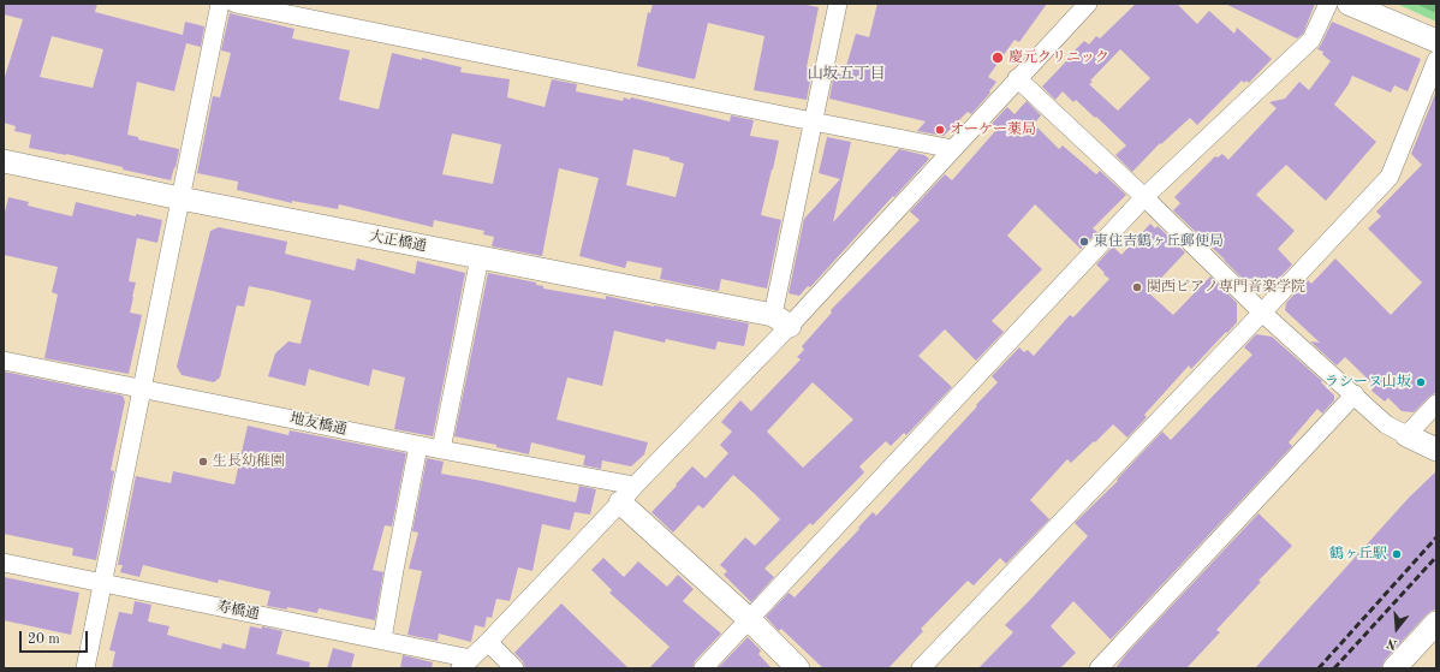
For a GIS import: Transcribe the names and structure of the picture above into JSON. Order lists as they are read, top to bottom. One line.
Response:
{"streets":{"street":["大正橋通","地友橋通","寿橋通"]},"districts":["山坂五丁目"],"places":["慶元クリニック","オーケー薬局","東住吉鶴ヶ丘郵便局","関西ピアノ専門音楽学院","ラシーヌ山坂","生長幼稚園","鶴ヶ丘駅"],"scale_bar":"20 m","north":"bottom"}
